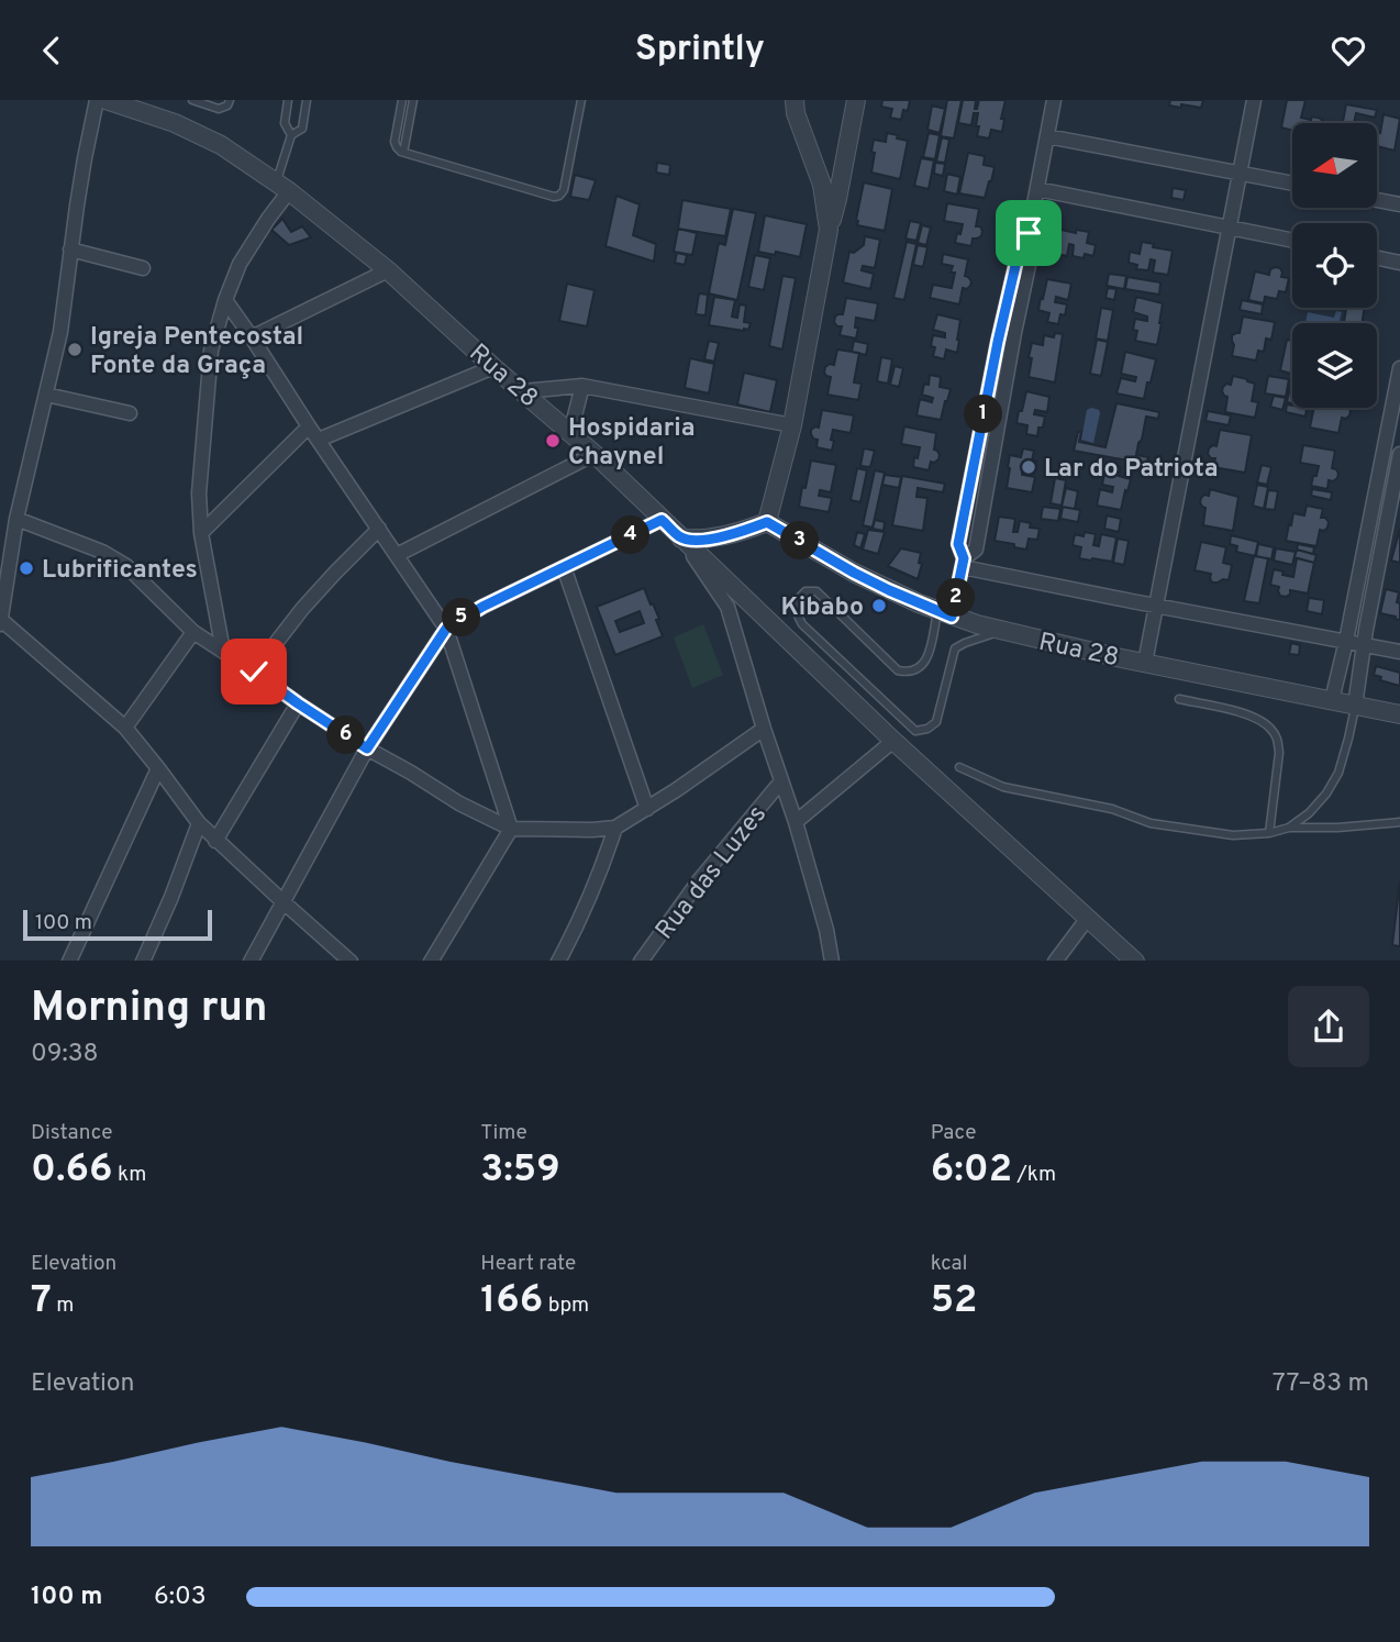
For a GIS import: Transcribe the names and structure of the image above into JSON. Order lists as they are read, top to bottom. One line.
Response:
{"streets":{"street":["Rua 28","Rua das Luzes"]},"places":["Igreja Pentecostal Fonte da Graça","Hospidaria Chaynel","Lar do Patriota","Lubrificantes","Kibabo"],"scale_bar":"100 m","north":"left","page":{"header":"Sprintly","pins":["1","4","3","2","5","6"],"scale":"100 m","heading":["Morning run","09:38"],"stats":[["Distance","0.66 km"],["Time","3:59"],["Pace","6:02 /km"],["Elevation","7 m"],["Heart rate","166 bpm"],["kcal","52"]],"chart":["Elevation","77–83 m"],"list":[{"name":"100 m","note":"6:03"}]}}
